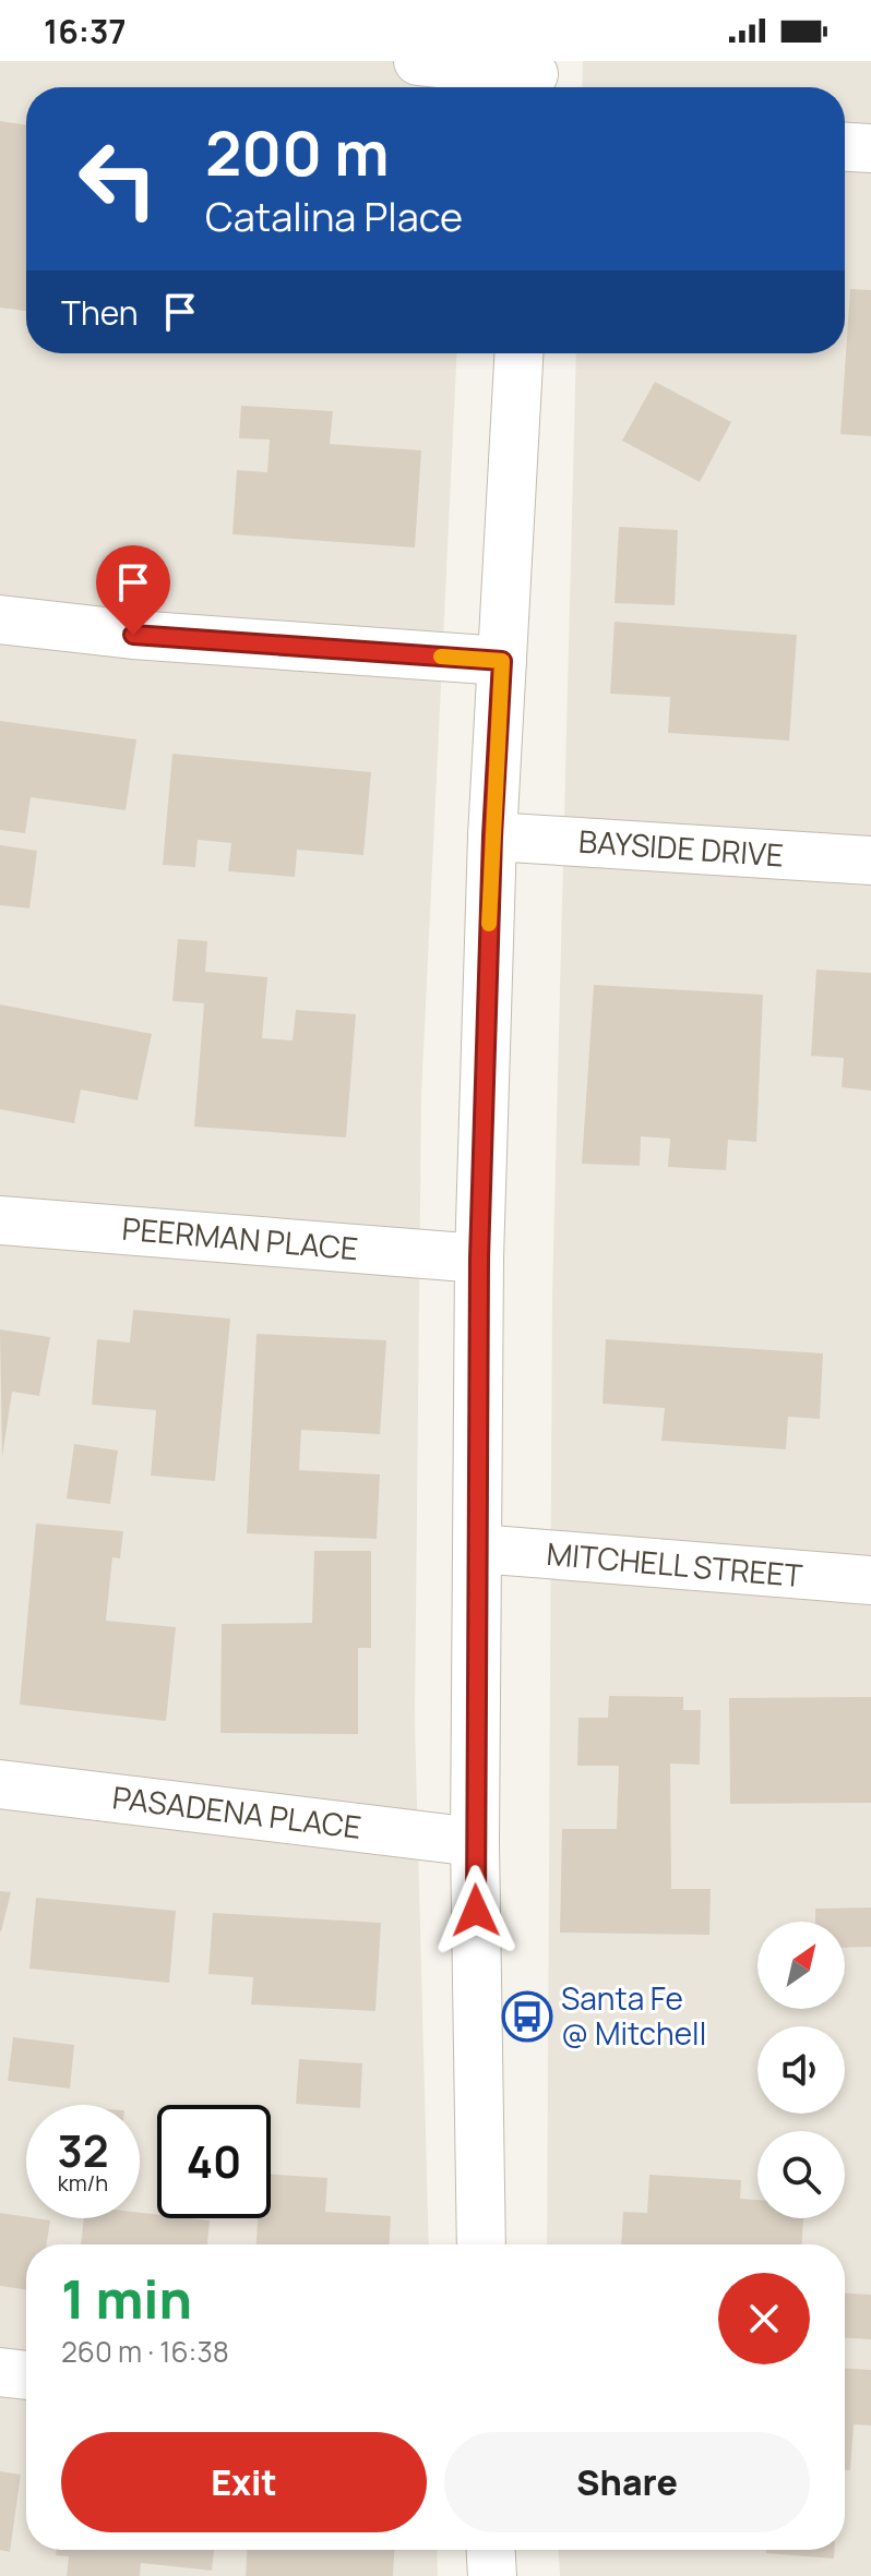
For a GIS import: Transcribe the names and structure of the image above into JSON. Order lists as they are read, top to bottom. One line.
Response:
{"streets":{"street":["BAYSIDE DRIVE","PEERMAN PLACE","MITCHELL STREET","PASADENA PLACE"]},"places":{"bus stop":["Santa Fe @ Mitchell"]},"north":"top right","page":{"status":"16:37","turn":["200 m","Catalina Place"],"then":"Then","speed":"32 km/h","limit":"40","heading":["1 min","260 m · 16:38"],"buttons":["Exit","Share"]}}
